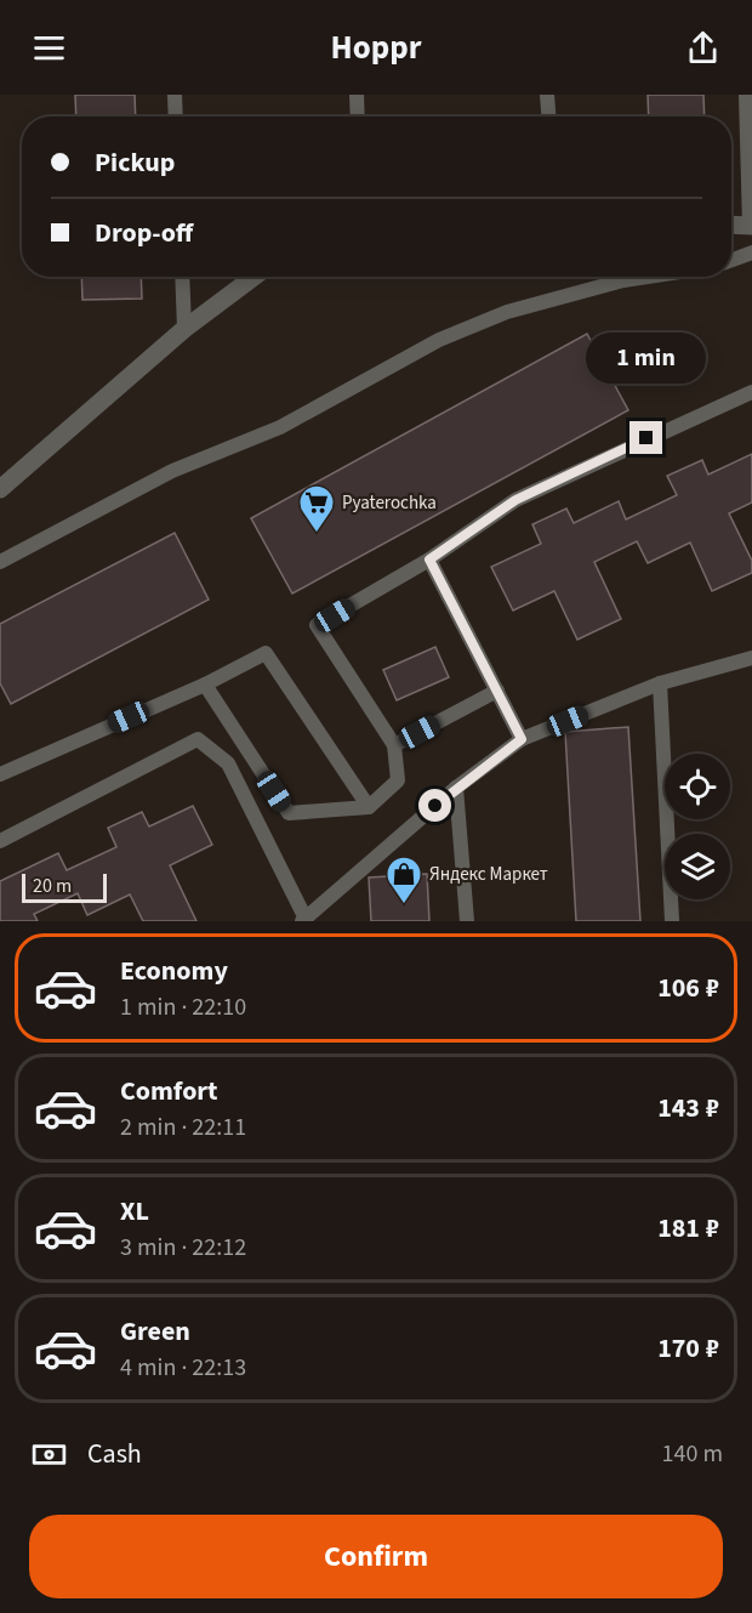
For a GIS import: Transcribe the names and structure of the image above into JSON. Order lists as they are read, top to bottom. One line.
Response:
{"places":{"supermarket":["Pyaterochka"],"shop":["Яндекс Маркет"]},"scale_bar":"20 m","page":{"header":"Hoppr","banner":["Pickup","Drop-off"],"bubble":"1 min","scale":"20 m","list":[{"name":"Economy","note":"1 min · 22:10","value":"106 ₽"},{"name":"Comfort","note":"2 min · 22:11","value":"143 ₽"},{"name":"XL","note":"3 min · 22:12","value":"181 ₽"},{"name":"Green","note":"4 min · 22:13","value":"170 ₽"}],"pay":["Cash","140 m"],"buttons":"Confirm"}}
